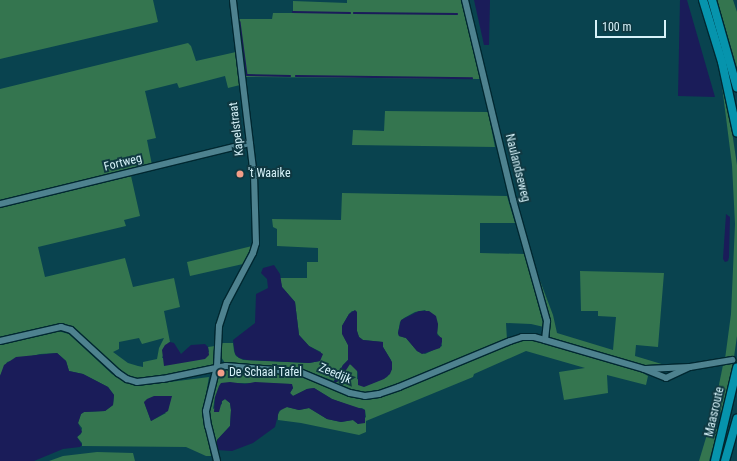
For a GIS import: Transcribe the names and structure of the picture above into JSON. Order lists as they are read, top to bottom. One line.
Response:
{"streets":{"highway":["Maasroute"],"street":["Kapelstraat","Fortweg","Naulandseweg","Zeedijk"]},"crossings":[["Kapelstraat","Fortweg"],["Kapelstraat","Zeedijk"],["Naulandseweg","Zeedijk"]],"places":["'t Waaike","De Schaal Tafel"],"scale_bar":"100 m"}
